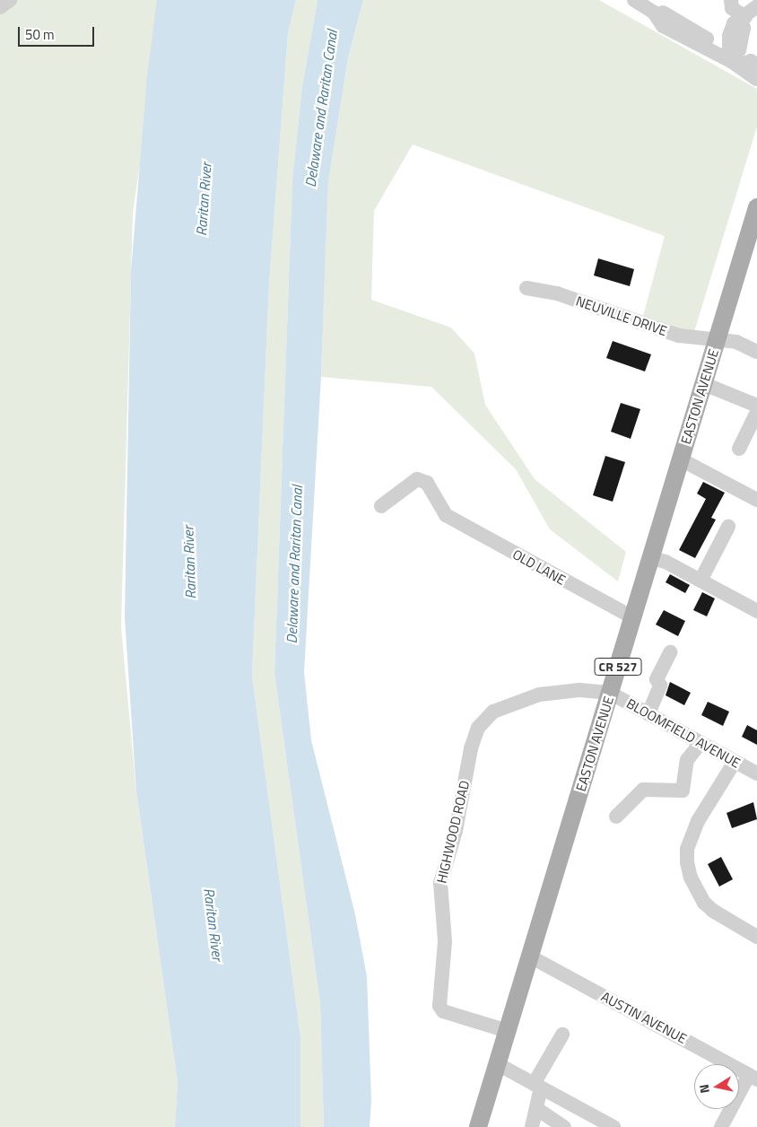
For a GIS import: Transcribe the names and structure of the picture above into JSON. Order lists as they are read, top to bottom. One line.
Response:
{"streets":{"main road":["EASTON AVENUE","CR 527"],"street":["NEUVILLE DRIVE","OLD LANE","BLOOMFIELD AVENUE","HIGHWOOD ROAD","AUSTIN AVENUE"]},"crossings":[["NEUVILLE DRIVE","EASTON AVENUE"],["EASTON AVENUE","OLD LANE"],["EASTON AVENUE","BLOOMFIELD AVENUE"],["EASTON AVENUE","HIGHWOOD ROAD"],["EASTON AVENUE","AUSTIN AVENUE"],["BLOOMFIELD AVENUE","HIGHWOOD ROAD"]],"water":["Delaware and Raritan Canal","Raritan River"],"scale_bar":"50 m","north":"left"}
